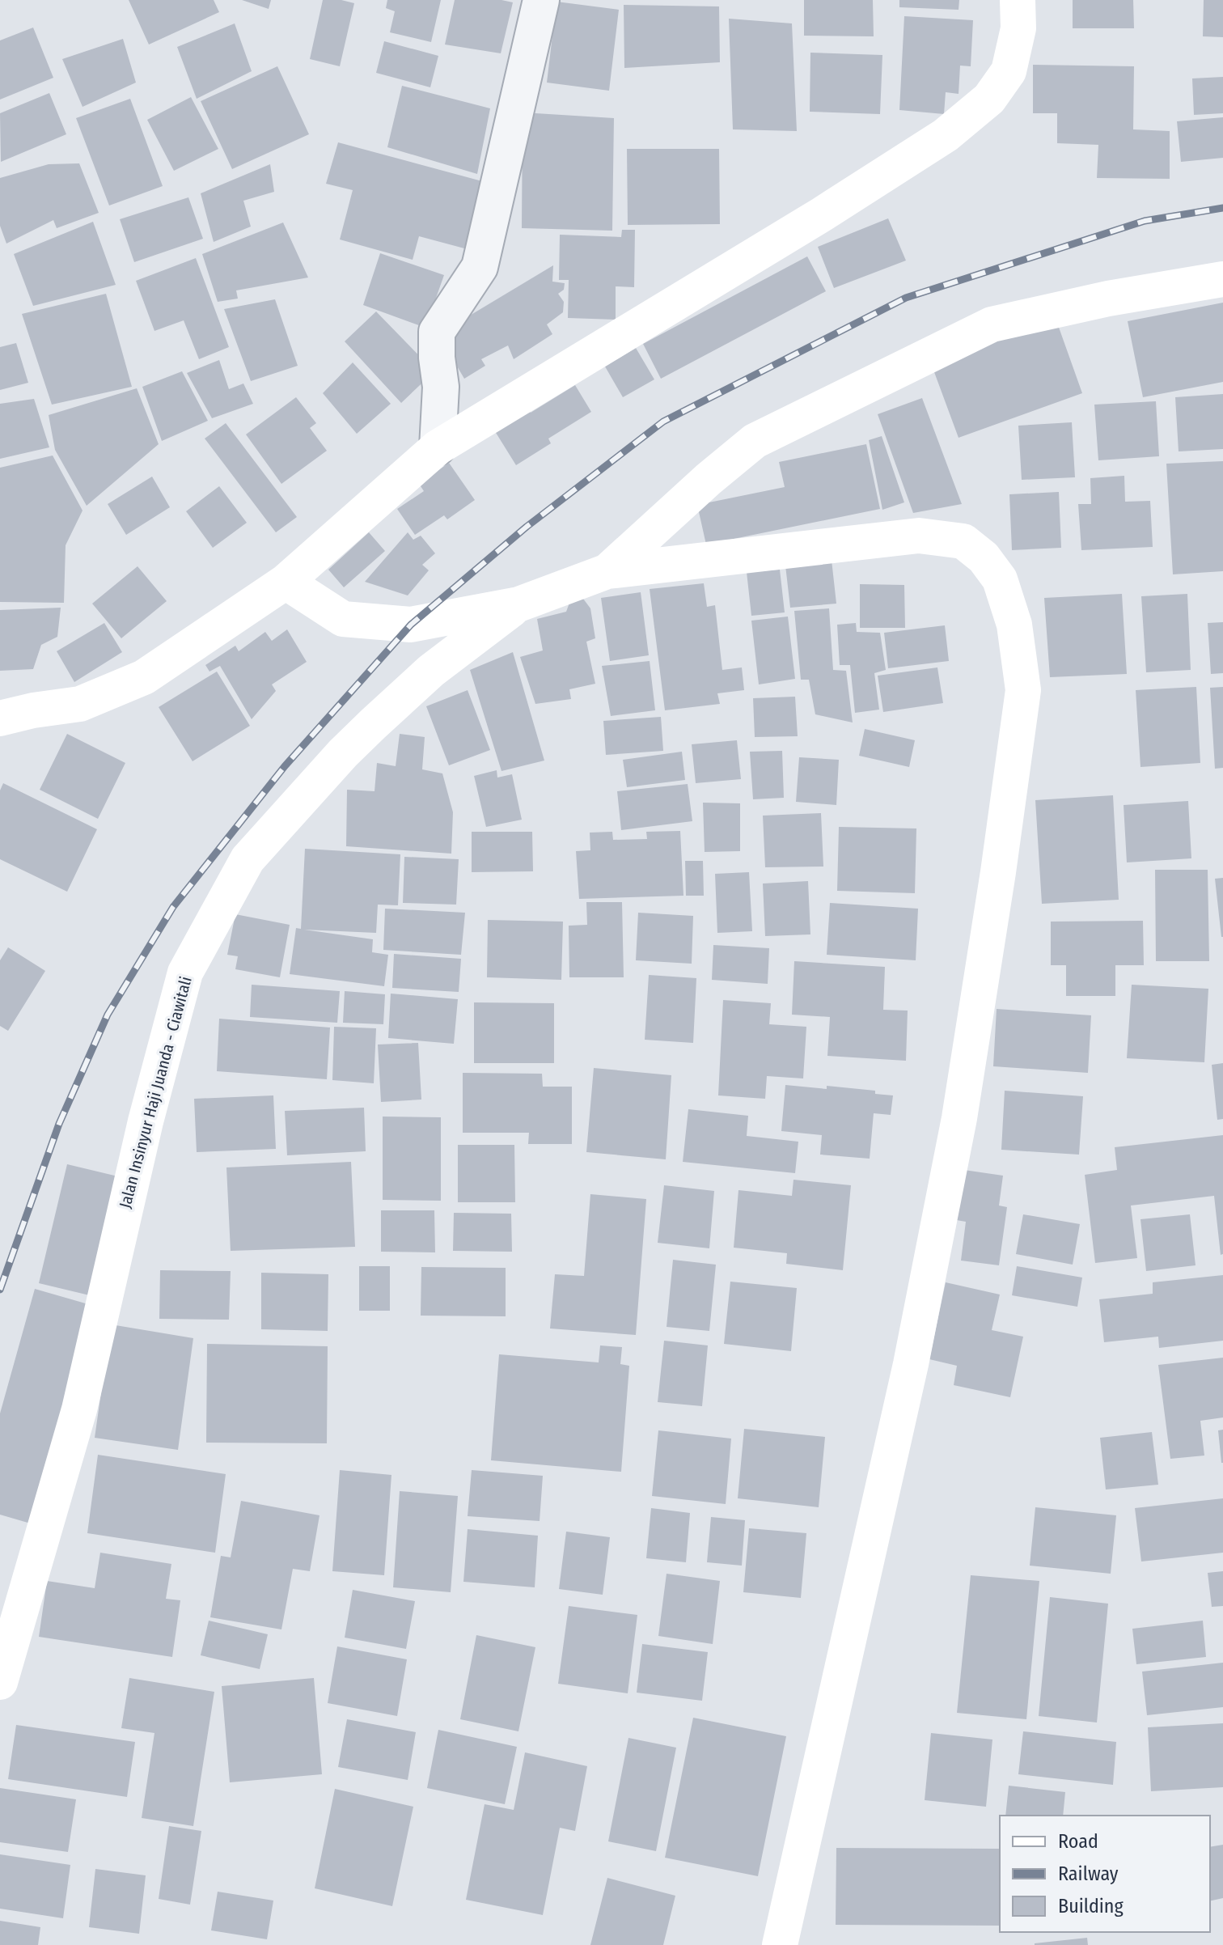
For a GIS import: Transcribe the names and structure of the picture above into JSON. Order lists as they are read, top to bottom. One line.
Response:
{"streets":{"street":["Jalan Insinyur Haji Juanda - Ciawitali"]},"legend":["Road","Railway","Building"]}
